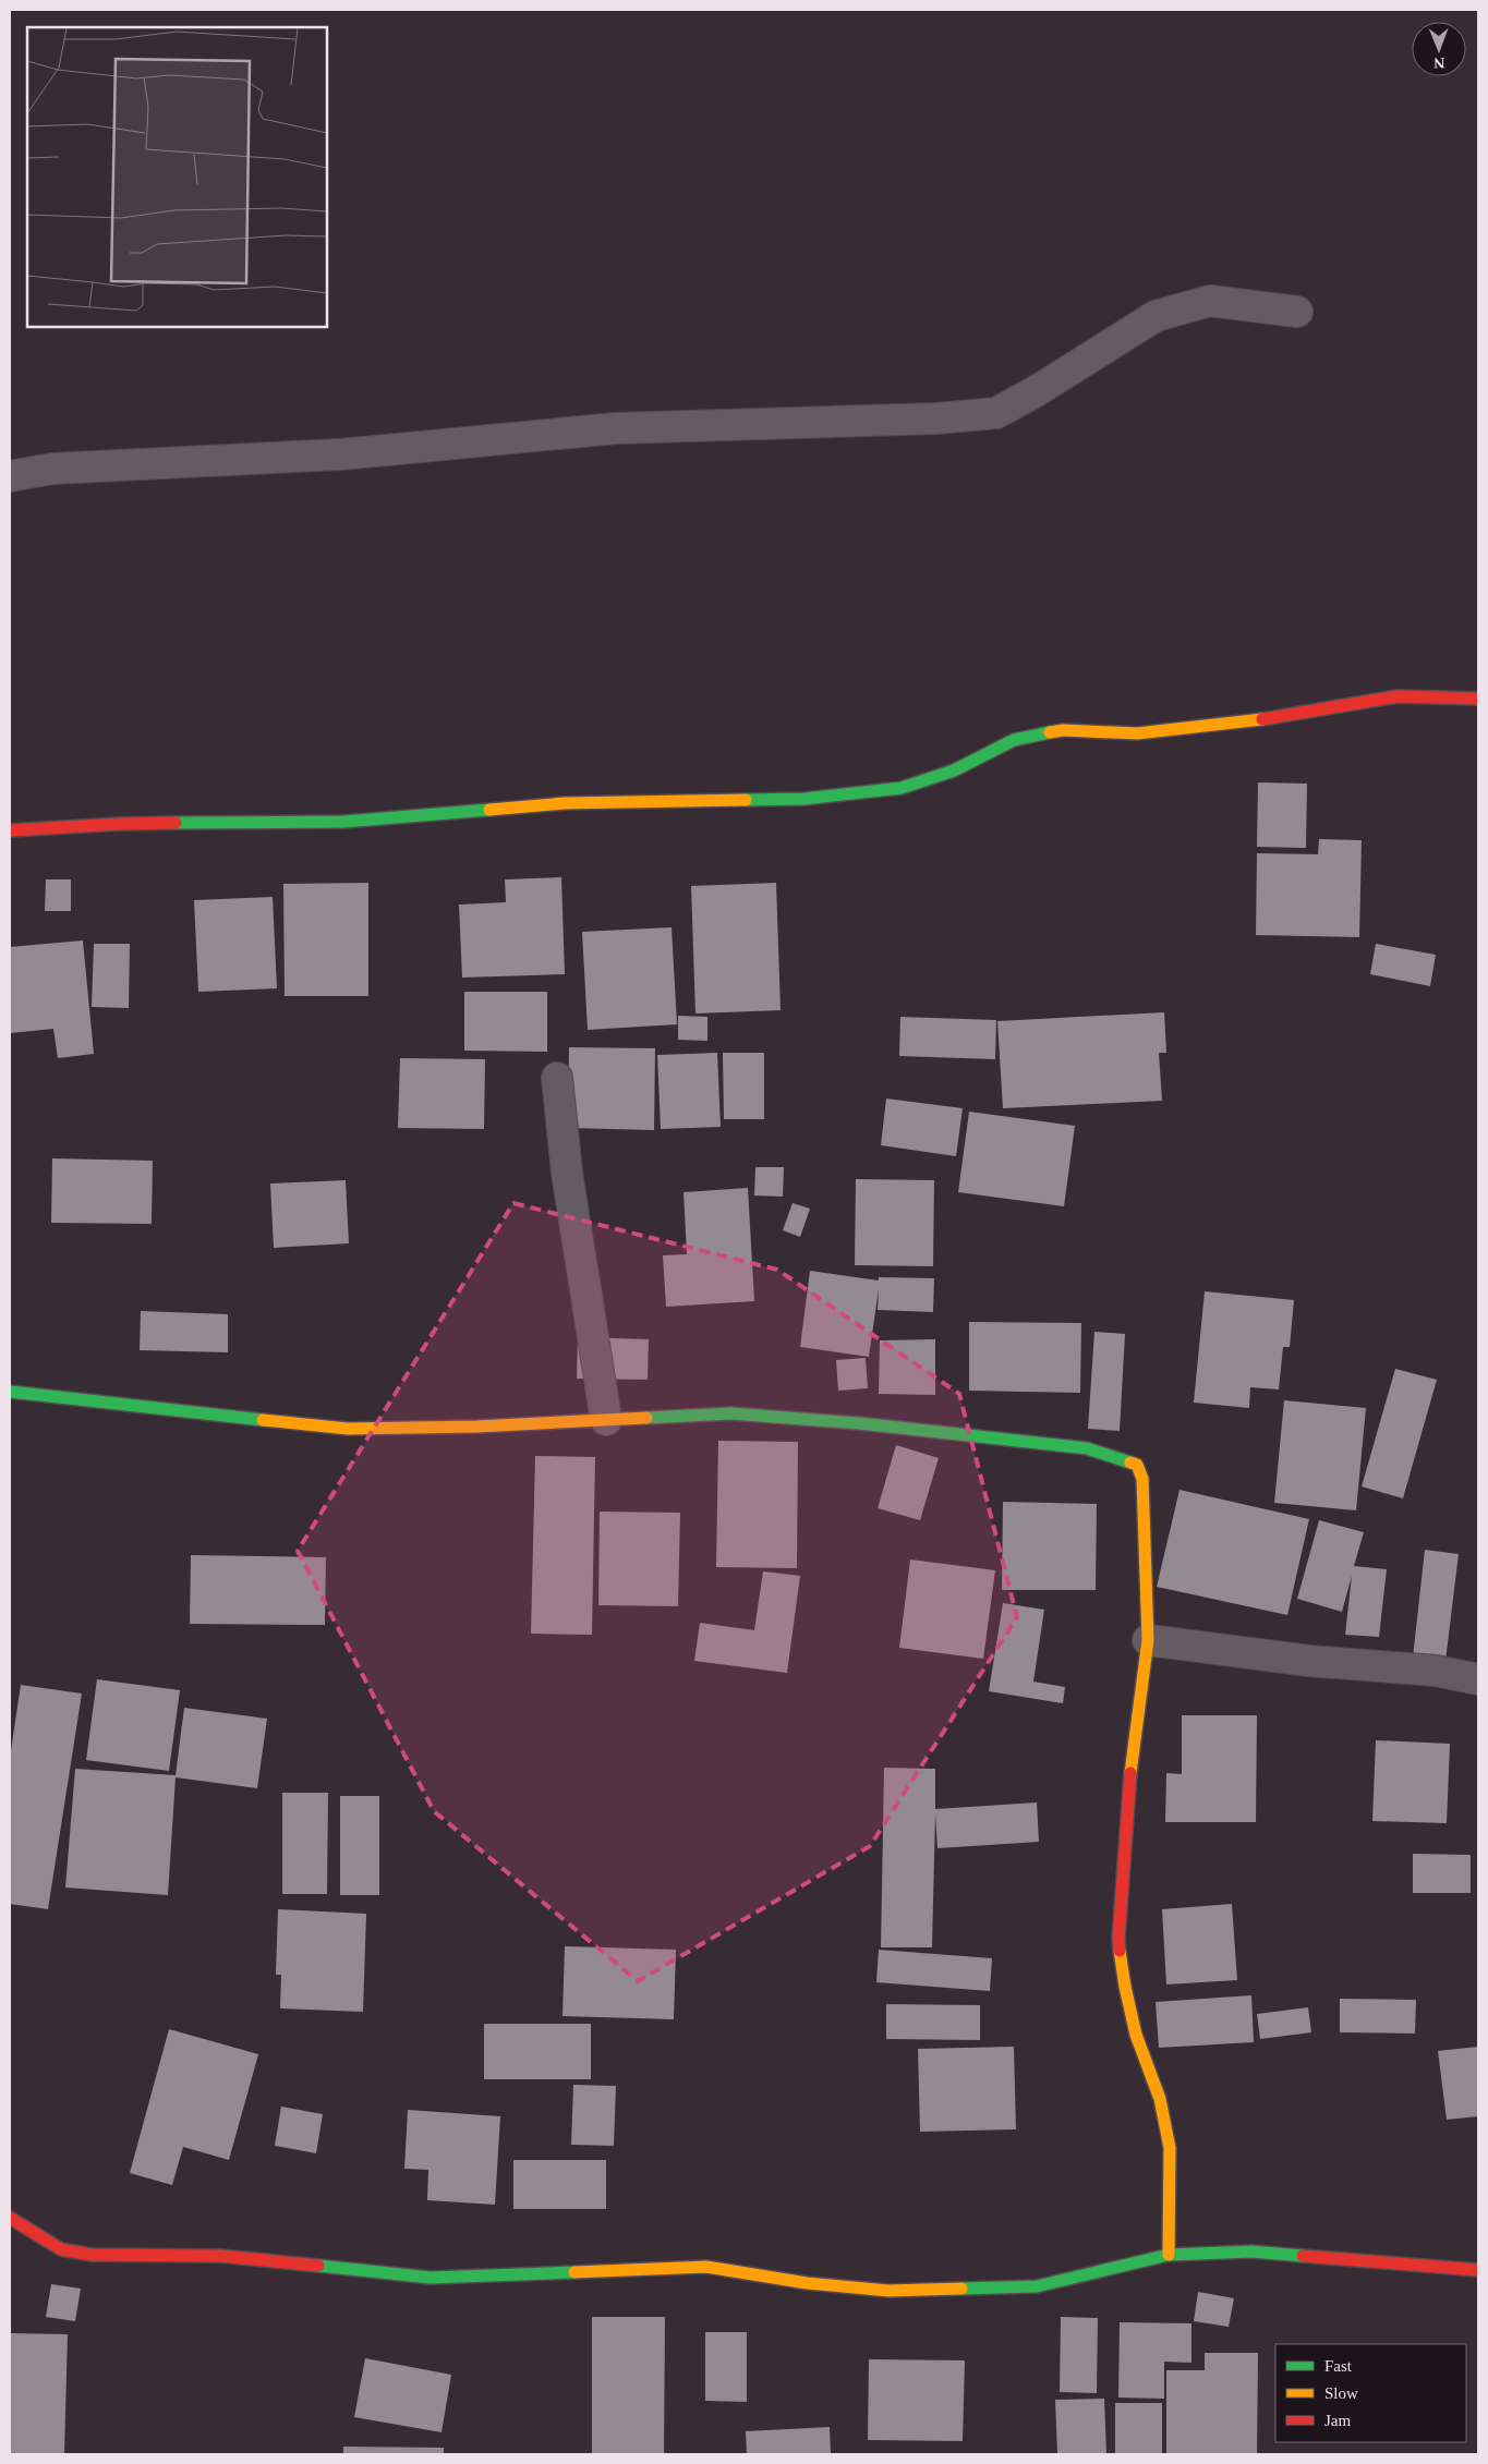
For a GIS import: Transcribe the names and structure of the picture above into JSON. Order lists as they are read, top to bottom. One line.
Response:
{"legend":["Fast","Slow","Jam"],"north":"bottom"}
